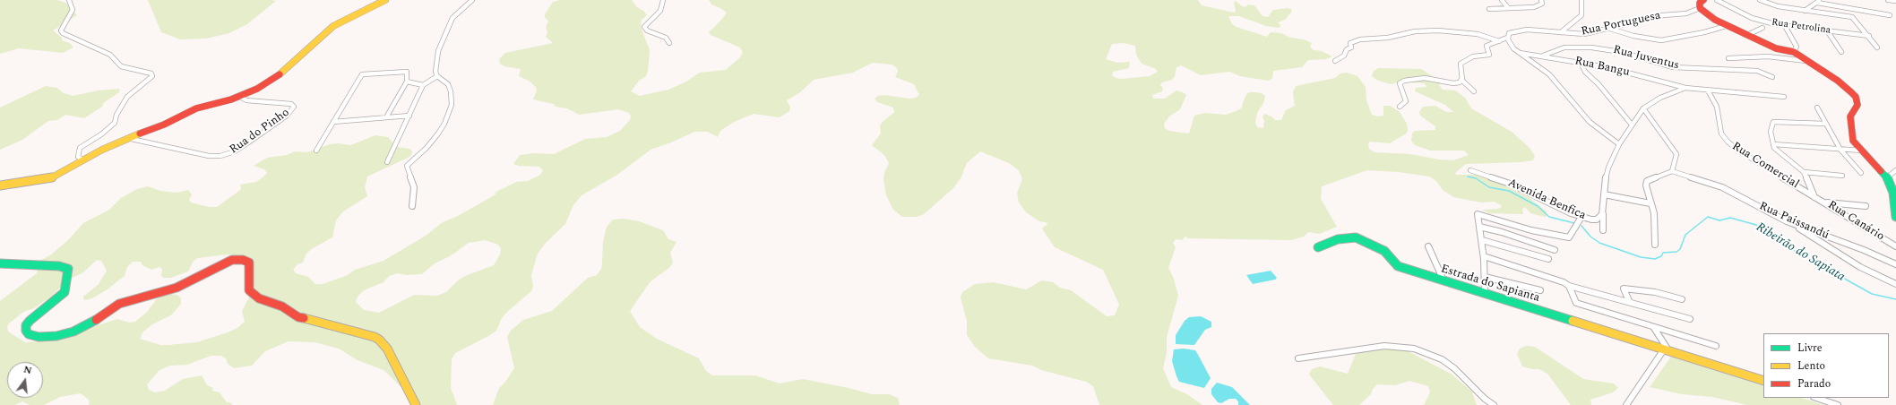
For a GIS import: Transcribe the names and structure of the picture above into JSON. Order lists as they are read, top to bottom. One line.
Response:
{"streets":{"street":["Rua Portuguesa","Rua Petrolina","Rua Juventus","Rua Bangu","Rua do Pinho","Rua Comercial","Avenida Benfica","Rua Paissandú","Rua Canário","Estrada do Sapianta"]},"crossings":[["Rua Juventus","Rua Bangu"],["Rua Bangu","Rua Comercial"],["Rua Comercial","Rua Canário"]],"water":["Ribeirão do Sapiata"],"legend":["Livre","Lento","Parado"],"north":"top"}
